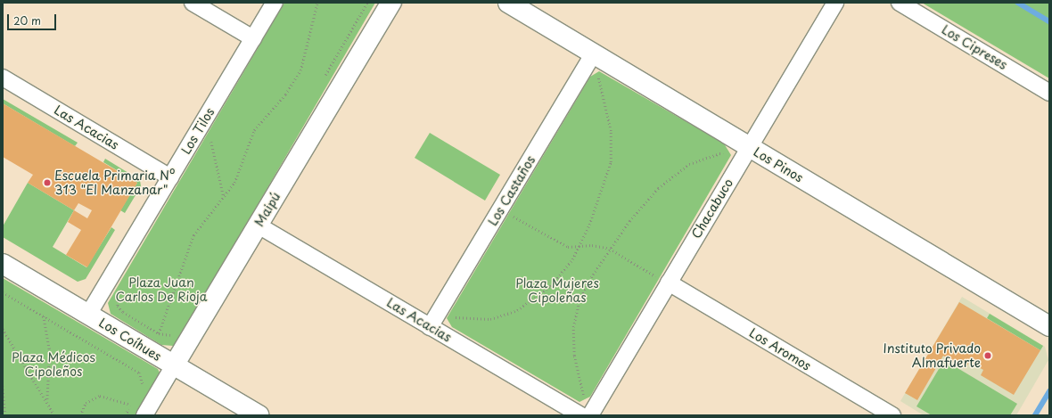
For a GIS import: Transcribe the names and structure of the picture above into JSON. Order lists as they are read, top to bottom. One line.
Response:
{"streets":{"street":["Los Cipreses","Las Acacias","Los Tilos","Los Pinos","Los Castaños","Chacabuco","Maipú","Los Coíhues","Los Aromos"]},"crossings":[["Las Acacias","Los Tilos"],["Las Acacias","Los Castaños"],["Las Acacias","Maipú"],["Los Tilos","Los Coíhues"],["Los Pinos","Los Castaños"],["Los Pinos","Chacabuco"],["Chacabuco","Los Aromos"],["Maipú","Los Coíhues"]],"parks":["Plaza Juan Carlos De Rioja","Plaza Mujeres Cipoleñas","Plaza Médicos Cipoleños"],"places":["Escuela Primaria Nº 313 \"El Manzanar\"","Instituto Privado Almafuerte"],"scale_bar":"20 m"}
